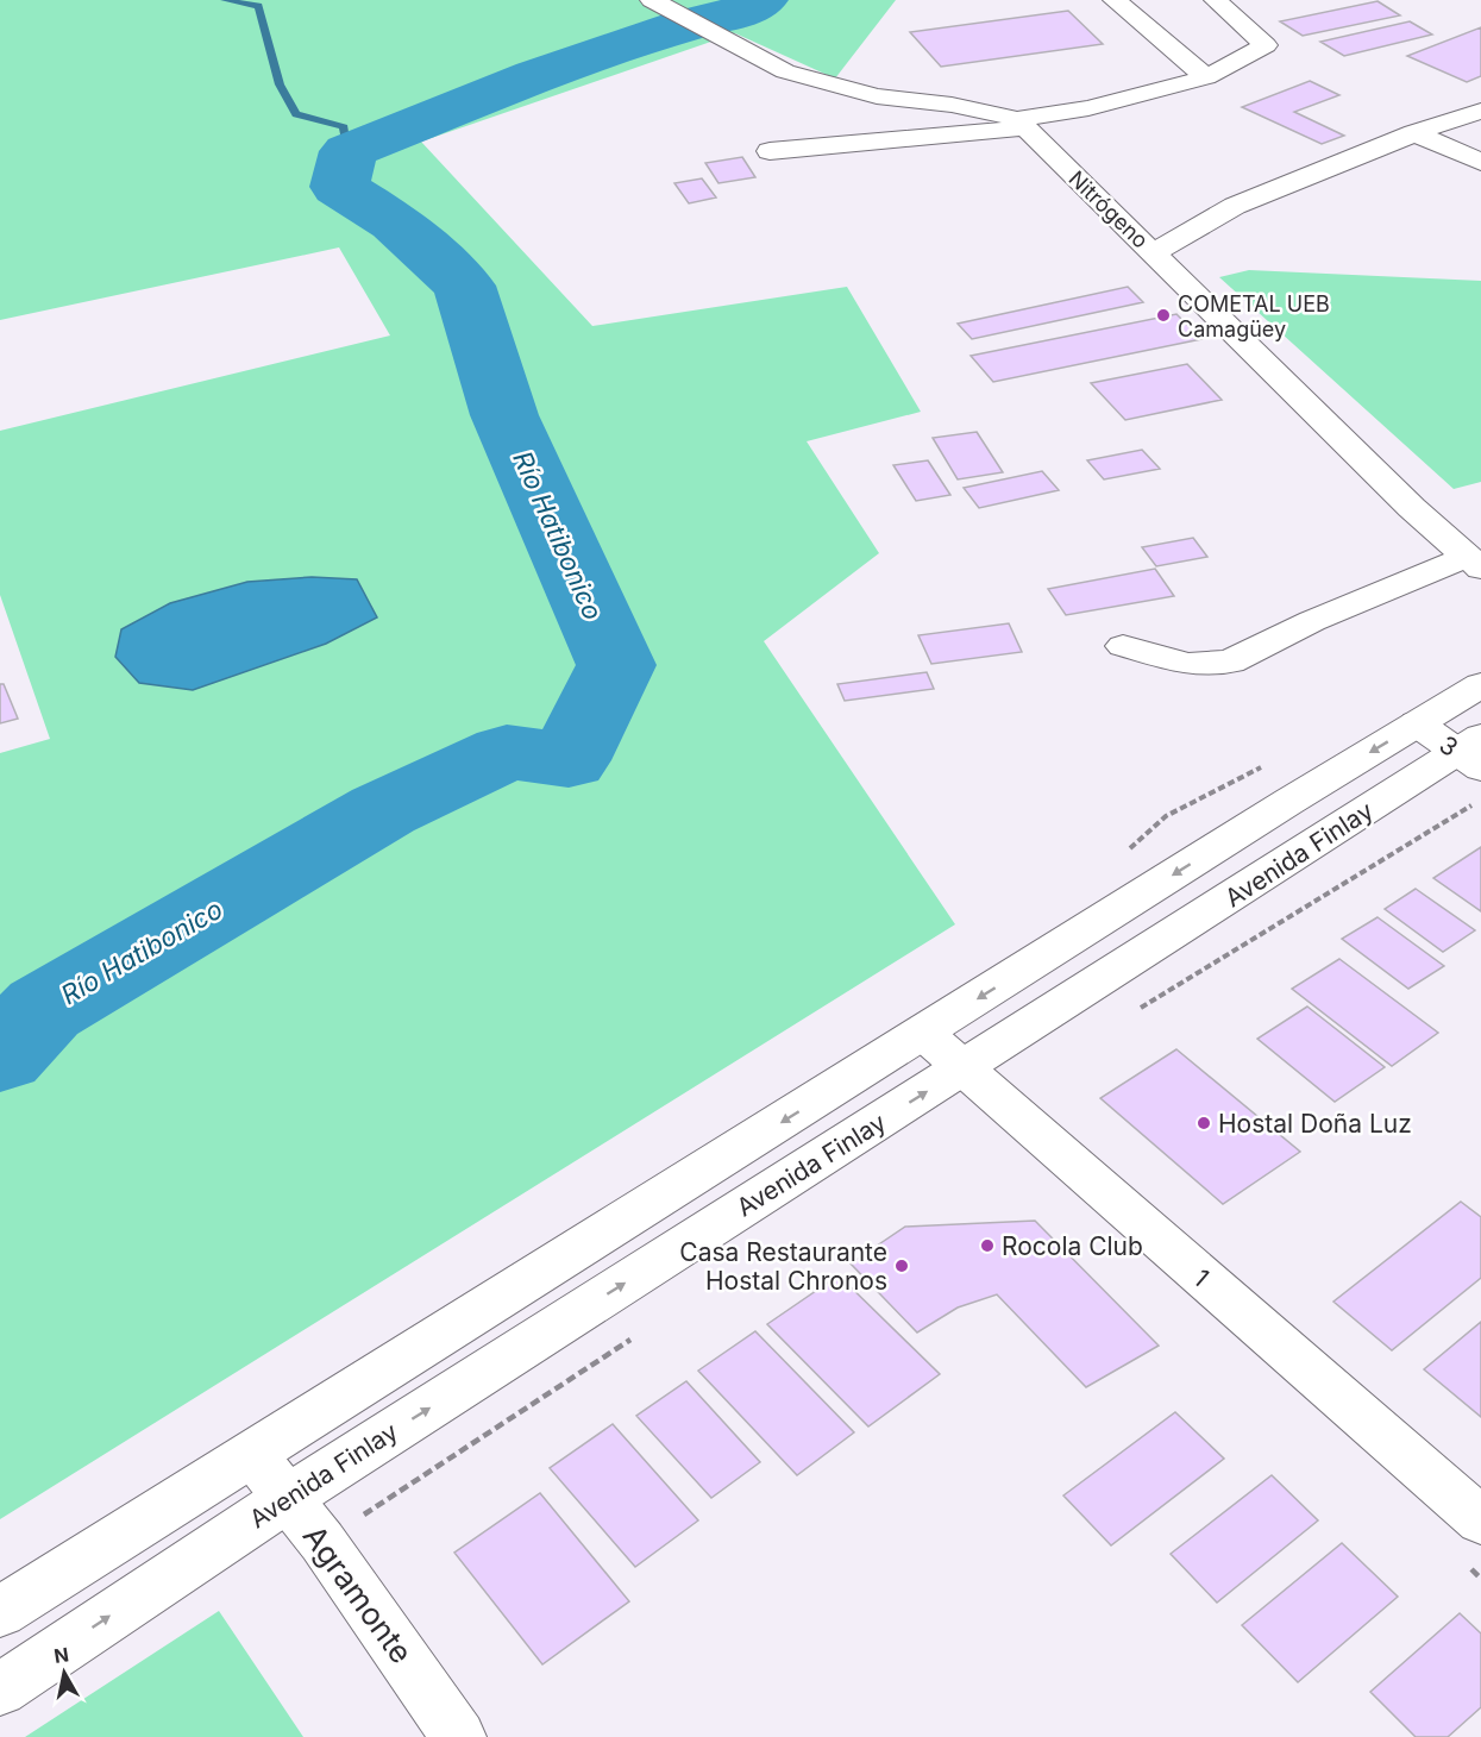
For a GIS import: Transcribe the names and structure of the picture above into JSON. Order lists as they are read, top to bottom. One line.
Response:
{"streets":{"main road":["Nitrógeno","3","Avenida Finlay","1","Agramonte"]},"crossings":[["3","Avenida Finlay"],["Avenida Finlay","1"],["Avenida Finlay","Agramonte"]],"water":["Río Hatibonico"],"places":["COMETAL UEB Camagüey","Hostal Doña Luz","Rocola Club","Casa Restaurante Hostal Chronos"],"north":"top"}
